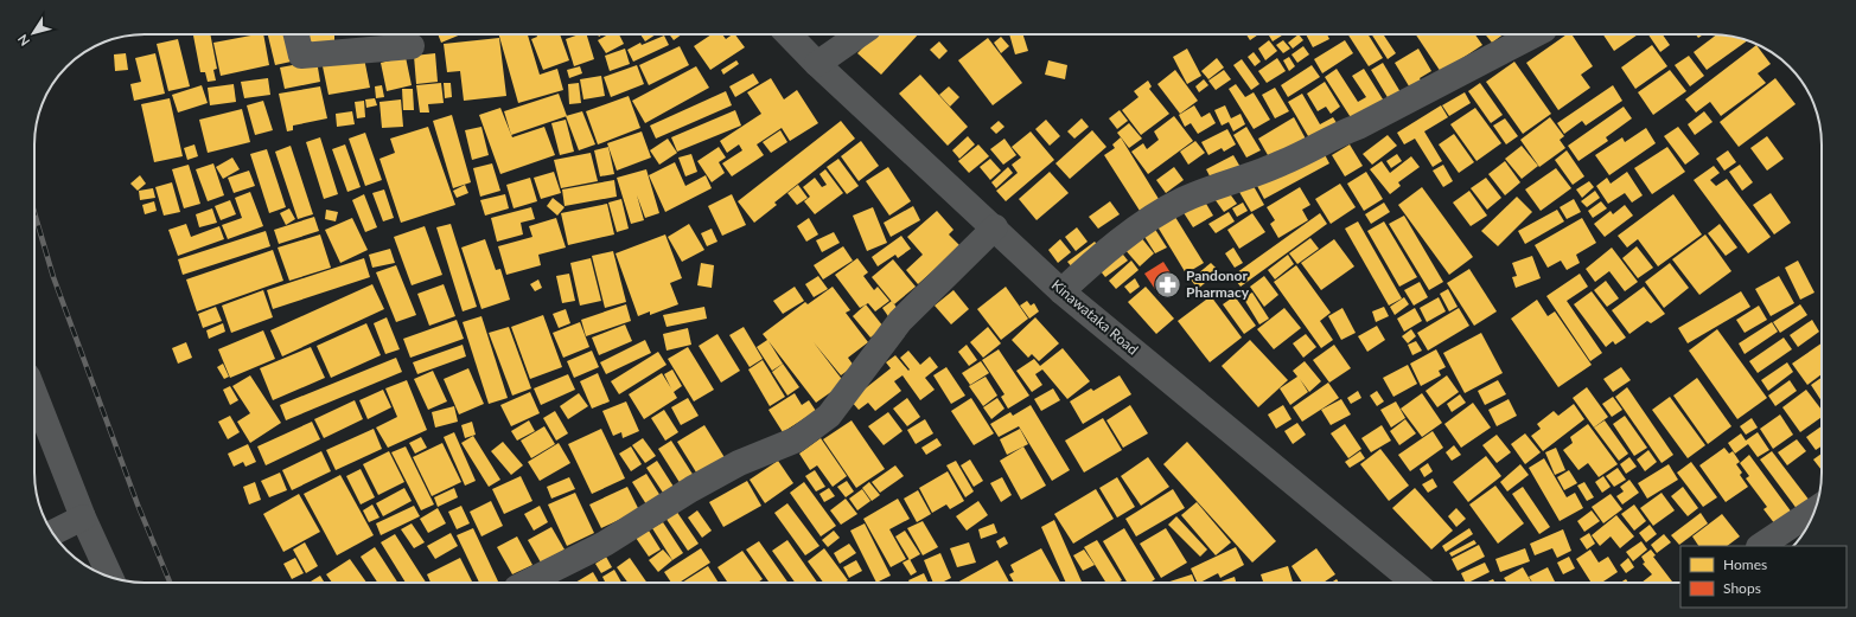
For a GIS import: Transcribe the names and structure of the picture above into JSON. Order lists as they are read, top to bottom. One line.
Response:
{"streets":{"street":["Kinawataka Road"]},"places":{"pharmacy":["Pandonor Pharmacy"]},"legend":["Homes","Shops"],"north":"bottom left"}
